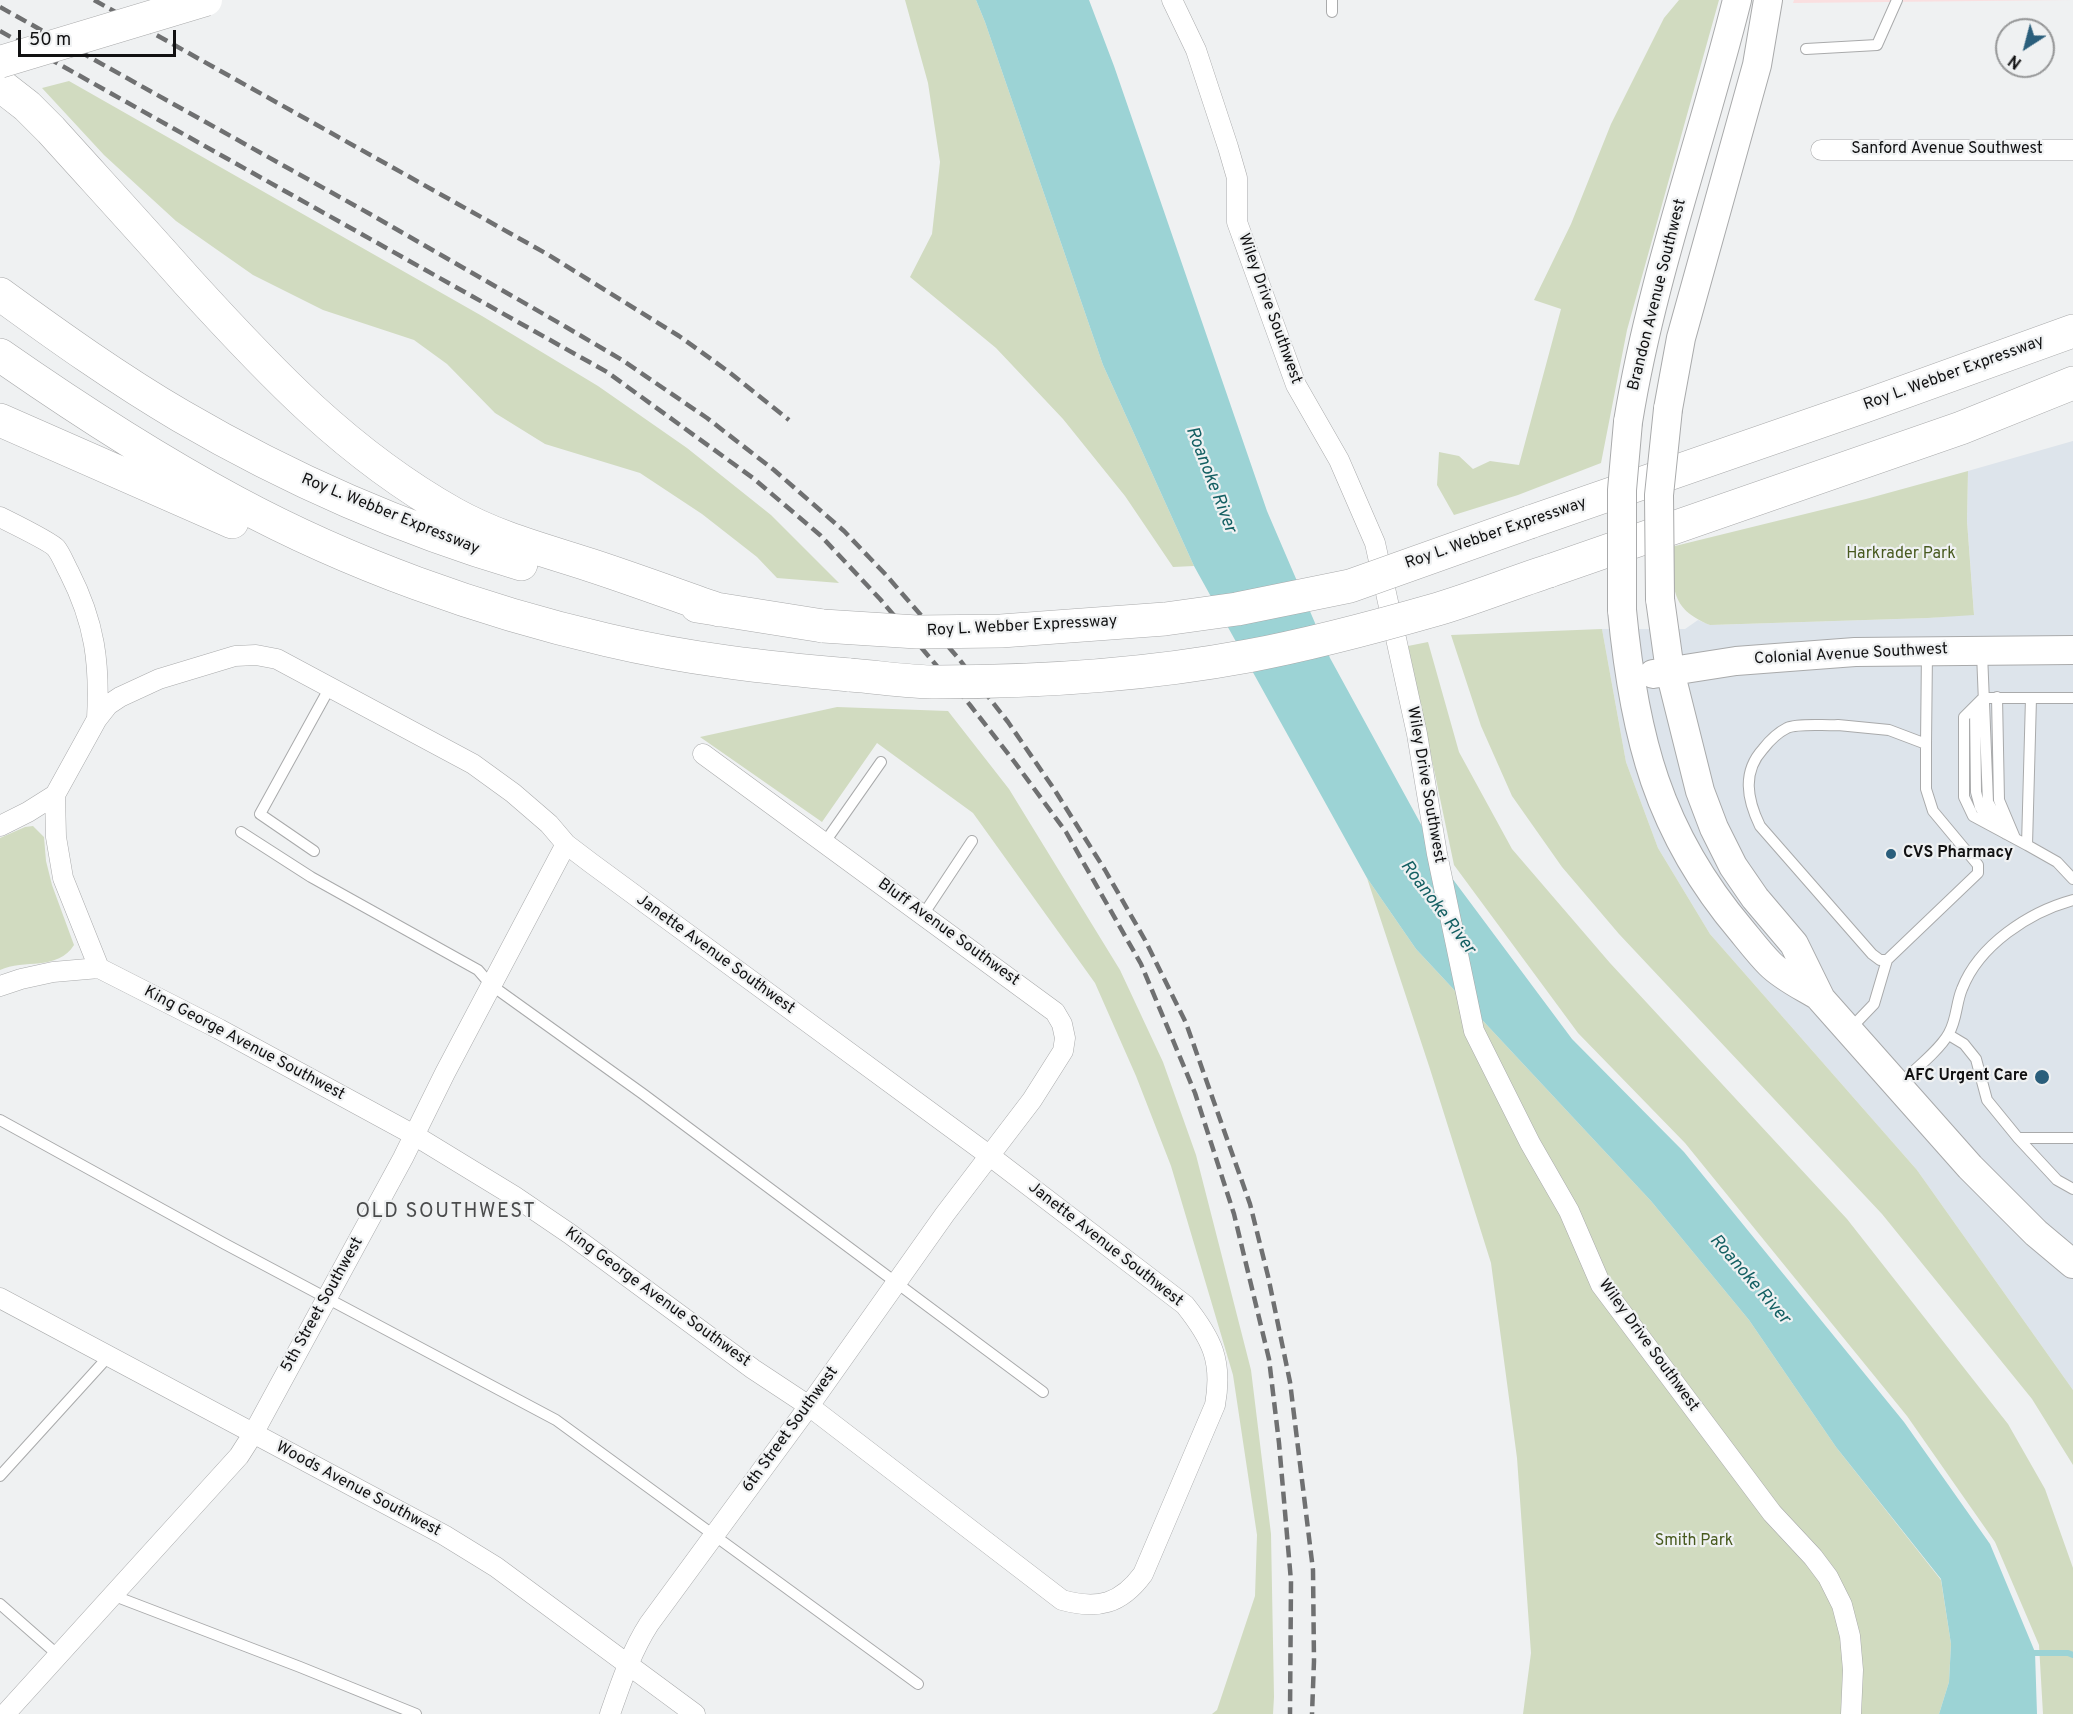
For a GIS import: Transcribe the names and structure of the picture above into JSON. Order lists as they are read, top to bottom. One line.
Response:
{"streets":{"highway":["Roy L. Webber Expressway"],"main road":["Brandon Avenue Southwest","Colonial Avenue Southwest"],"street":["Sanford Avenue Southwest","Wiley Drive Southwest","Bluff Avenue Southwest","Janette Avenue Southwest","King George Avenue Southwest","5th Street Southwest","6th Street Southwest","Woods Avenue Southwest"]},"crossings":[["Brandon Avenue Southwest","Colonial Avenue Southwest"],["Bluff Avenue Southwest","Janette Avenue Southwest"],["Bluff Avenue Southwest","6th Street Southwest"],["Janette Avenue Southwest","King George Avenue Southwest"],["Janette Avenue Southwest","5th Street Southwest"],["Janette Avenue Southwest","6th Street Southwest"],["King George Avenue Southwest","5th Street Southwest"],["King George Avenue Southwest","6th Street Southwest"],["5th Street Southwest","Woods Avenue Southwest"],["6th Street Southwest","Woods Avenue Southwest"]],"districts":["OLD SOUTHWEST"],"water":["Roanoke River"],"parks":["Harkrader Park","Smith Park"],"places":["CVS Pharmacy","AFC Urgent Care"],"scale_bar":"50 m","north":"bottom left"}
